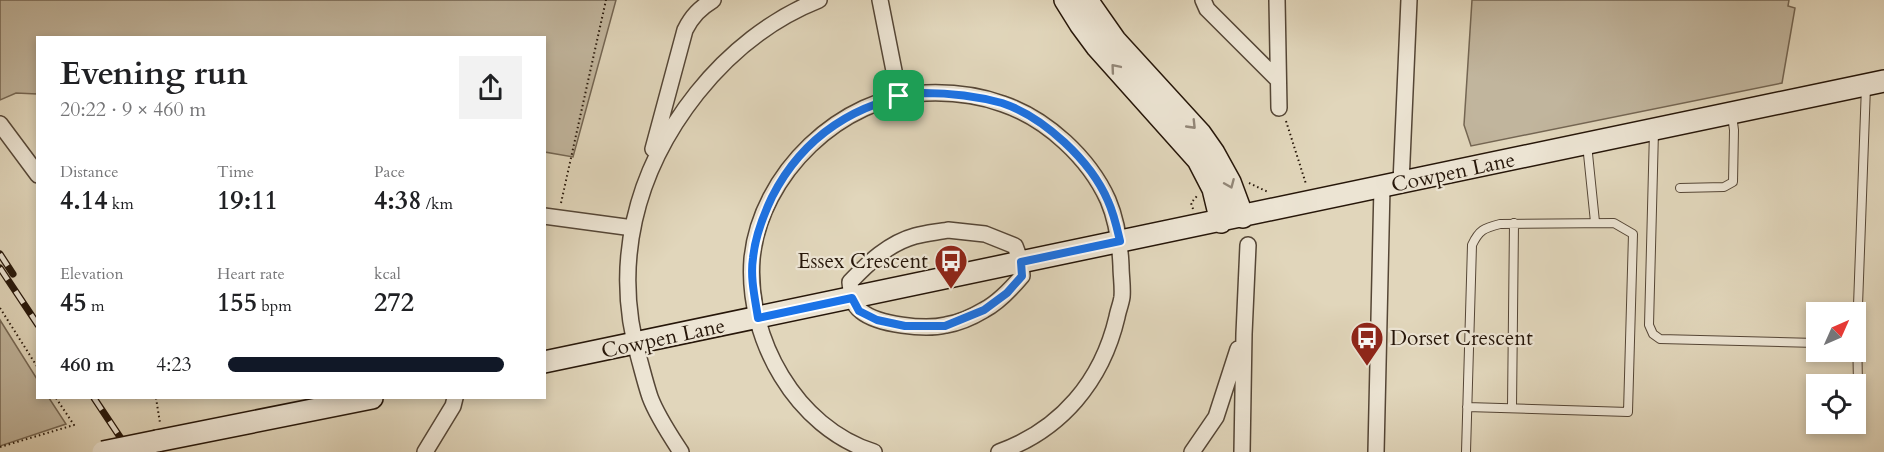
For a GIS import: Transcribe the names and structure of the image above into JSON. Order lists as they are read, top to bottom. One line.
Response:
{"streets":{"street":["Cowpen Lane"]},"places":{"bus stop":["Essex Crescent","Dorset Crescent"]},"north":"top right","page":{"heading":["Evening run","20:22 · 9 × 460 m"],"stats":[["Distance","4.14 km"],["Time","19:11"],["Pace","4:38 /km"],["Elevation","45 m"],["Heart rate","155 bpm"],["kcal","272"]],"list":[{"name":"460 m","note":"4:23"}]}}
